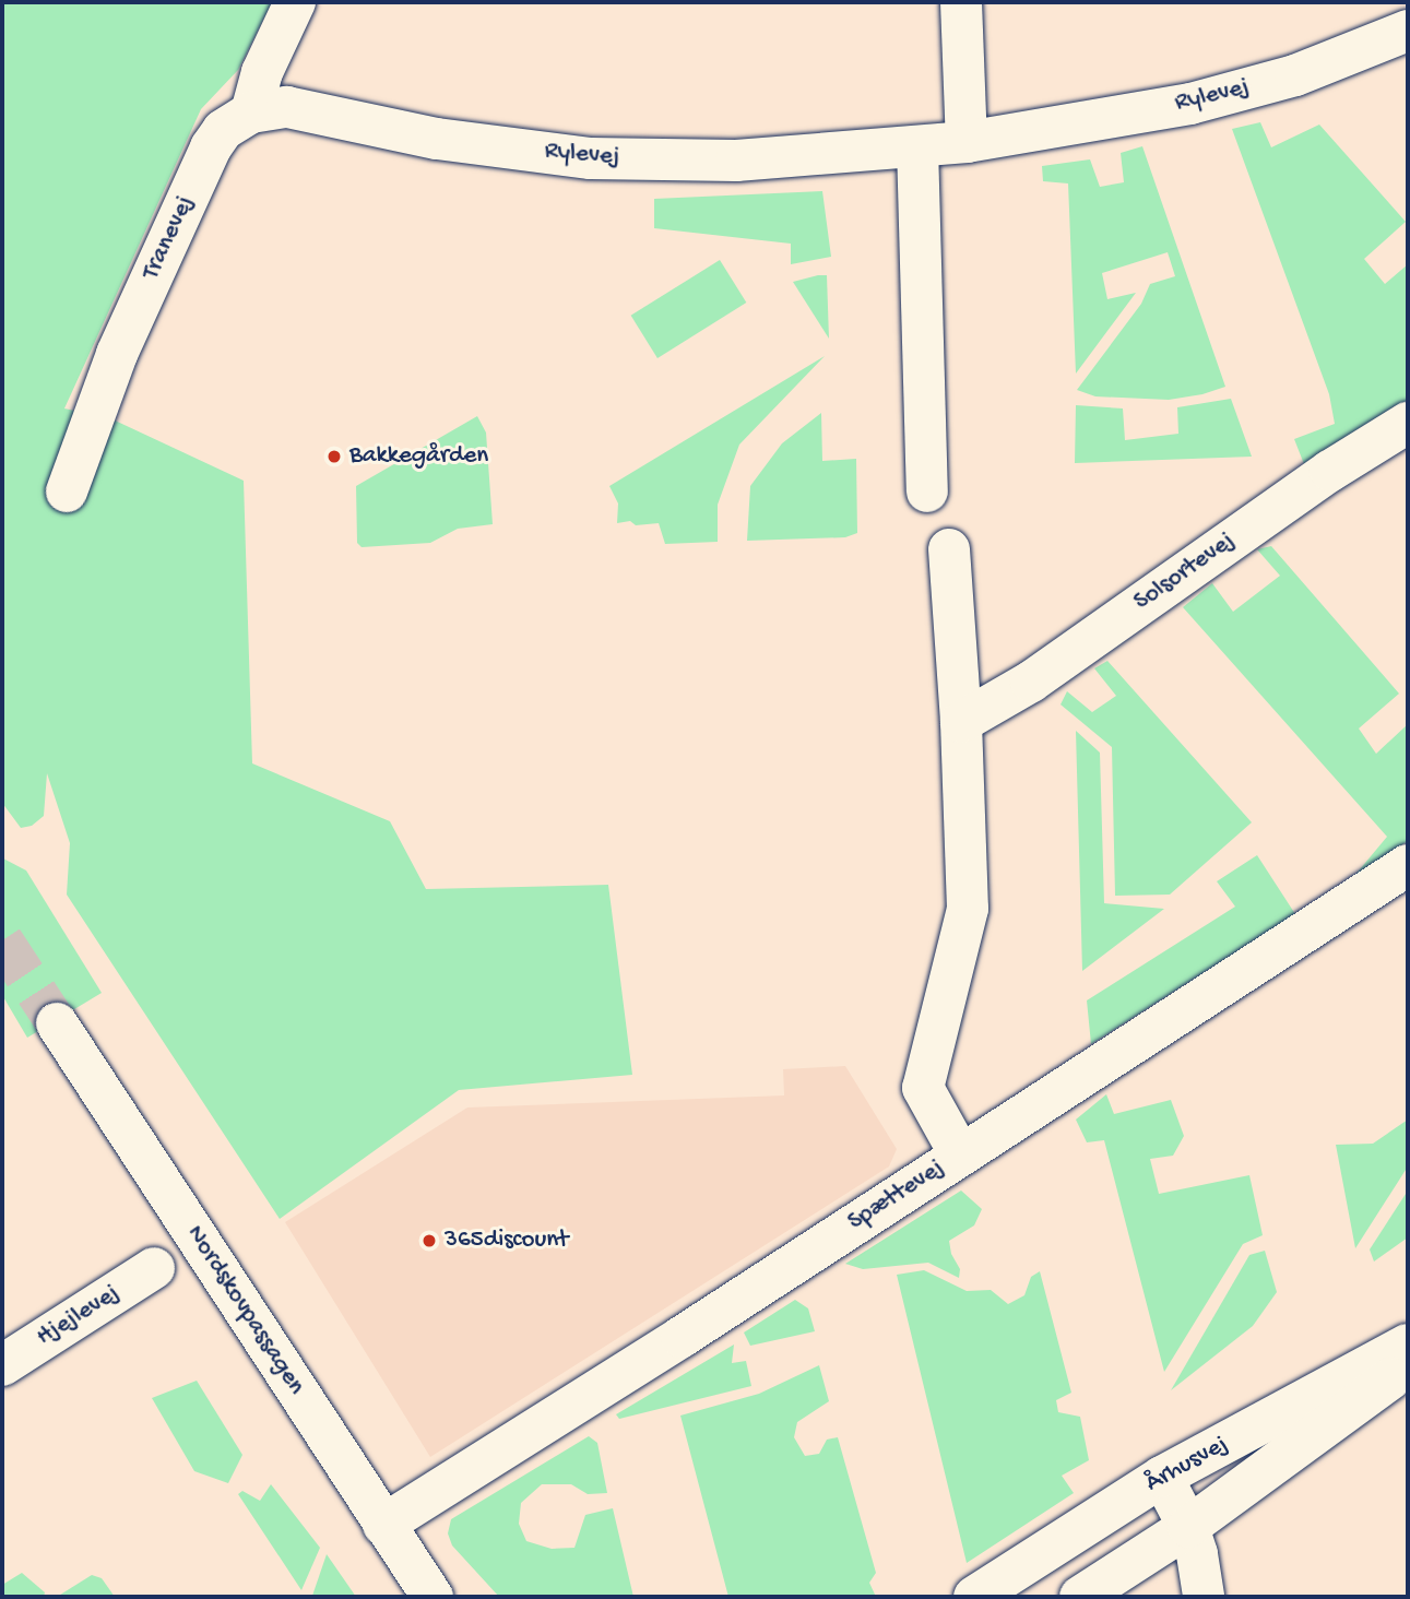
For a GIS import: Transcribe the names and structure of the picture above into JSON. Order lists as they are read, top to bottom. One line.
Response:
{"streets":{"street":["Rylevej","Tranevej","Solsortevej","Spættevej","Nordskovpassagen","Hjejlevej","Århusvej"]},"crossings":[["Rylevej","Tranevej"],["Spættevej","Nordskovpassagen"]],"places":["Bakkegården","365discount"]}
